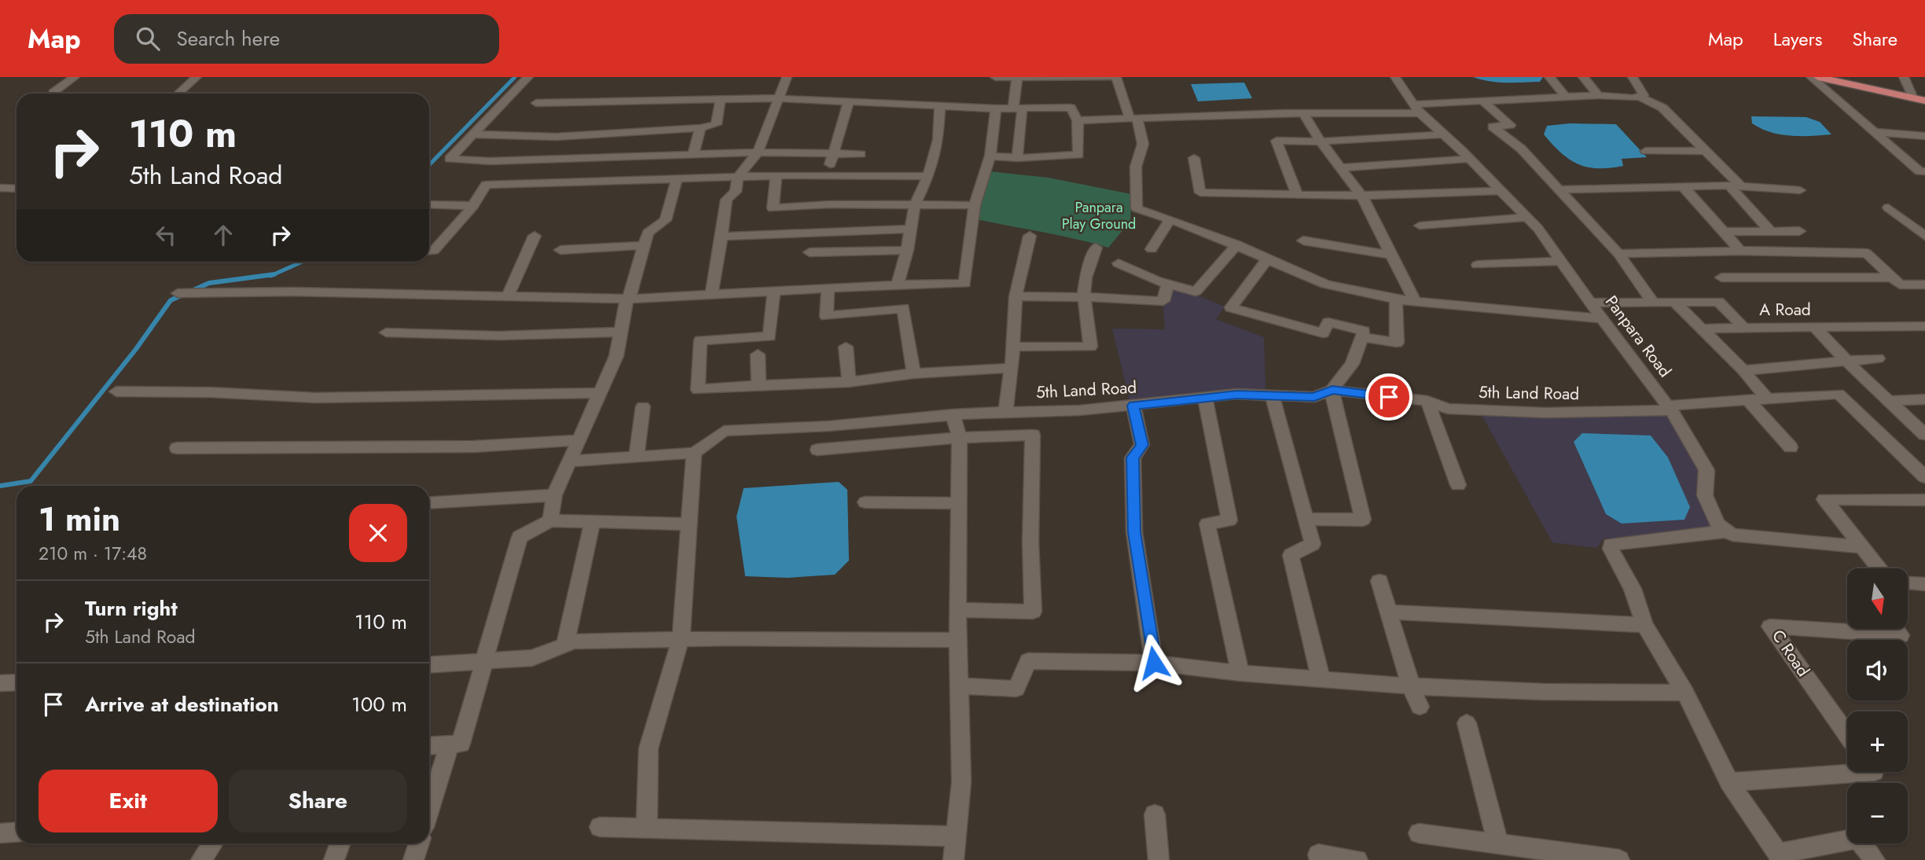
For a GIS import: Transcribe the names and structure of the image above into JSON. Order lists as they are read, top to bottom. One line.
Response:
{"streets":{"street":["A Road","Panpara Road","5th Land Road","C Road"]},"crossings":[["A Road","Panpara Road"],["Panpara Road","5th Land Road"]],"parks":["Panpara Play Ground"],"north":"bottom","page":{"header":"Map","search":"Search here","nav":["Map","Layers","Share"],"turn":["110 m","5th Land Road"],"heading":["1 min","210 m · 17:48"],"map_buttons":["+","−"],"list":[{"name":"Turn right","note":"5th Land Road","value":"110 m"},{"name":"Arrive at destination","value":"100 m"}],"buttons":["Exit","Share"]}}
